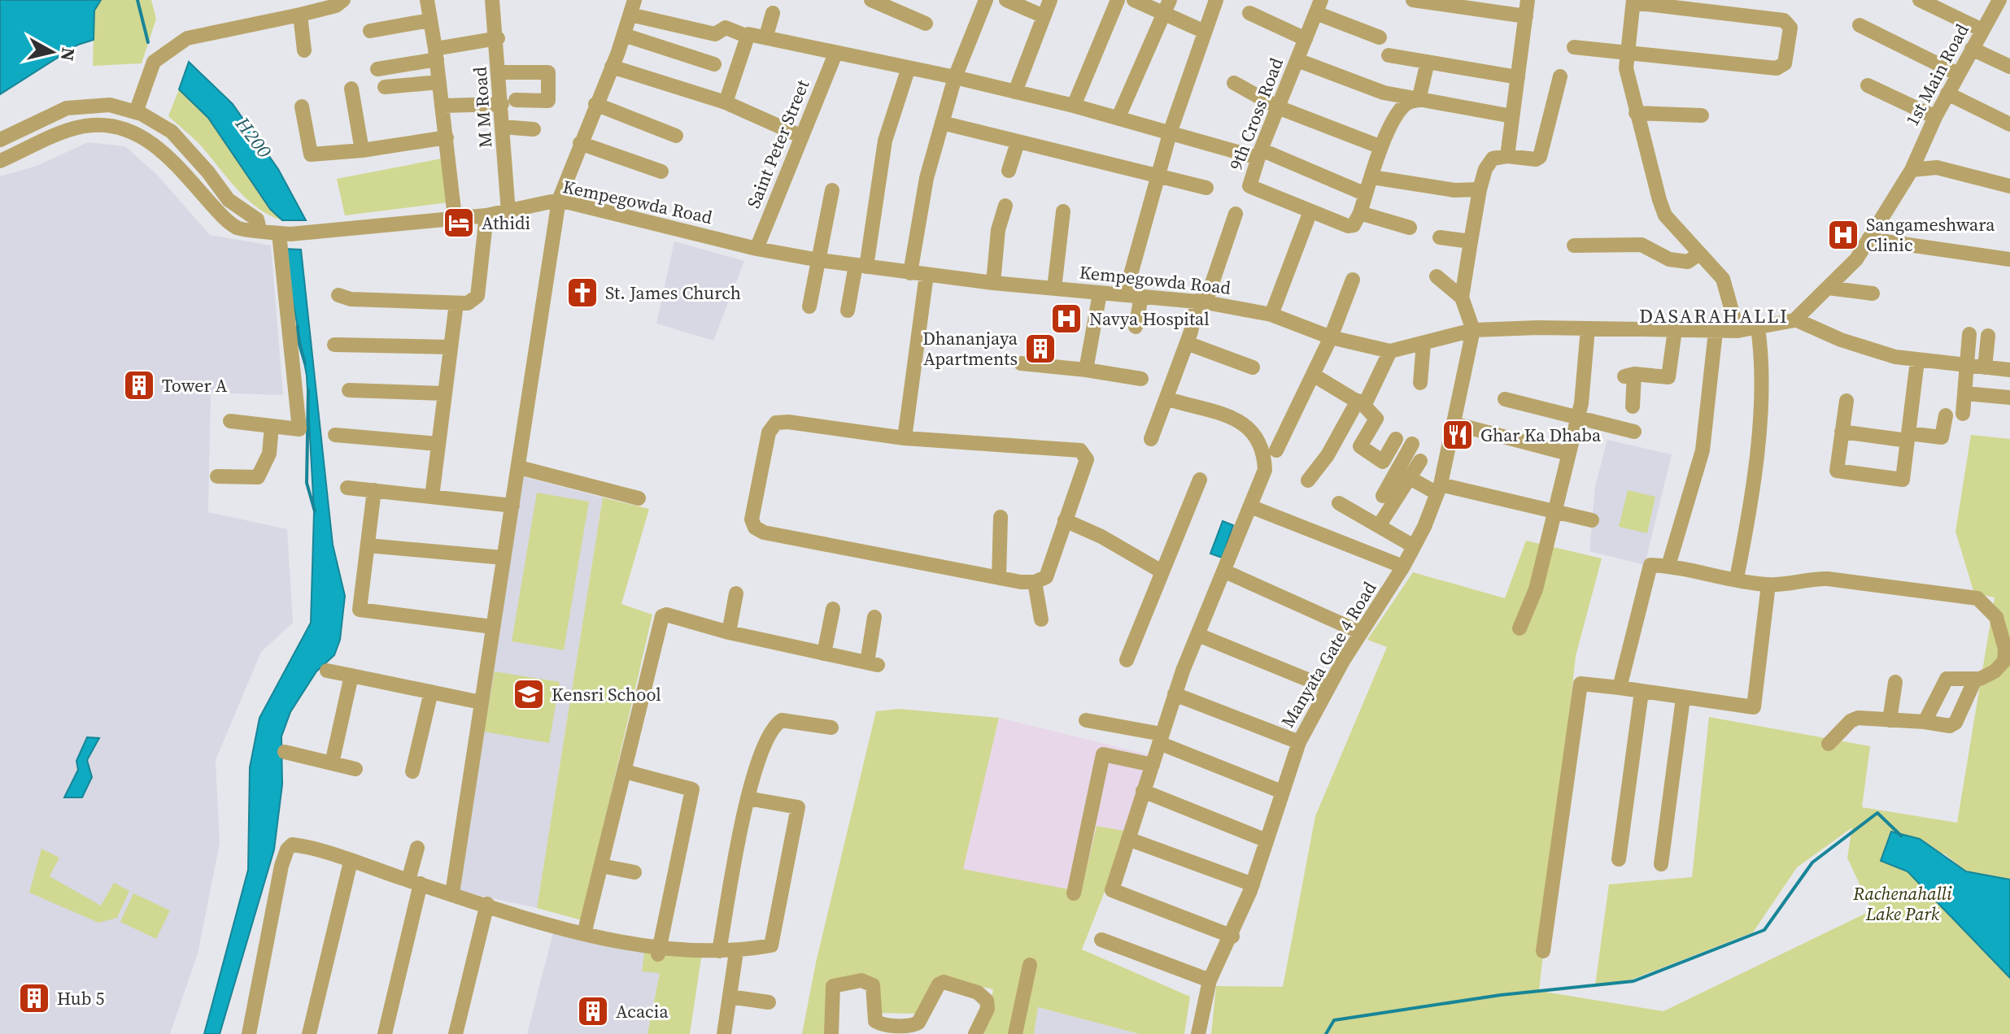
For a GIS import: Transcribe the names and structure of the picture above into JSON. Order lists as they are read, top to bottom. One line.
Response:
{"streets":{"street":["1st Main Road","M M Road","9th Cross Road","Saint Peter Street","Kempegowda Road","Manyata Gate 4 Road"]},"crossings":[["M M Road","Kempegowda Road"],["Saint Peter Street","Kempegowda Road"],["Kempegowda Road","Manyata Gate 4 Road"]],"districts":["DASARAHALLI"],"water":["H200"],"parks":["Rachenahalli Lake Park"],"places":{"hotel":["Athidi"],"hospital":["Sangameshwara Clinic","Navya Hospital"],"church":["St. James Church"],"building":["Dhananjaya Apartments","Tower A","Hub 5","Acacia"],"restaurant":["Ghar Ka Dhaba"],"school or university":["Kensri School"]},"north":"right"}
